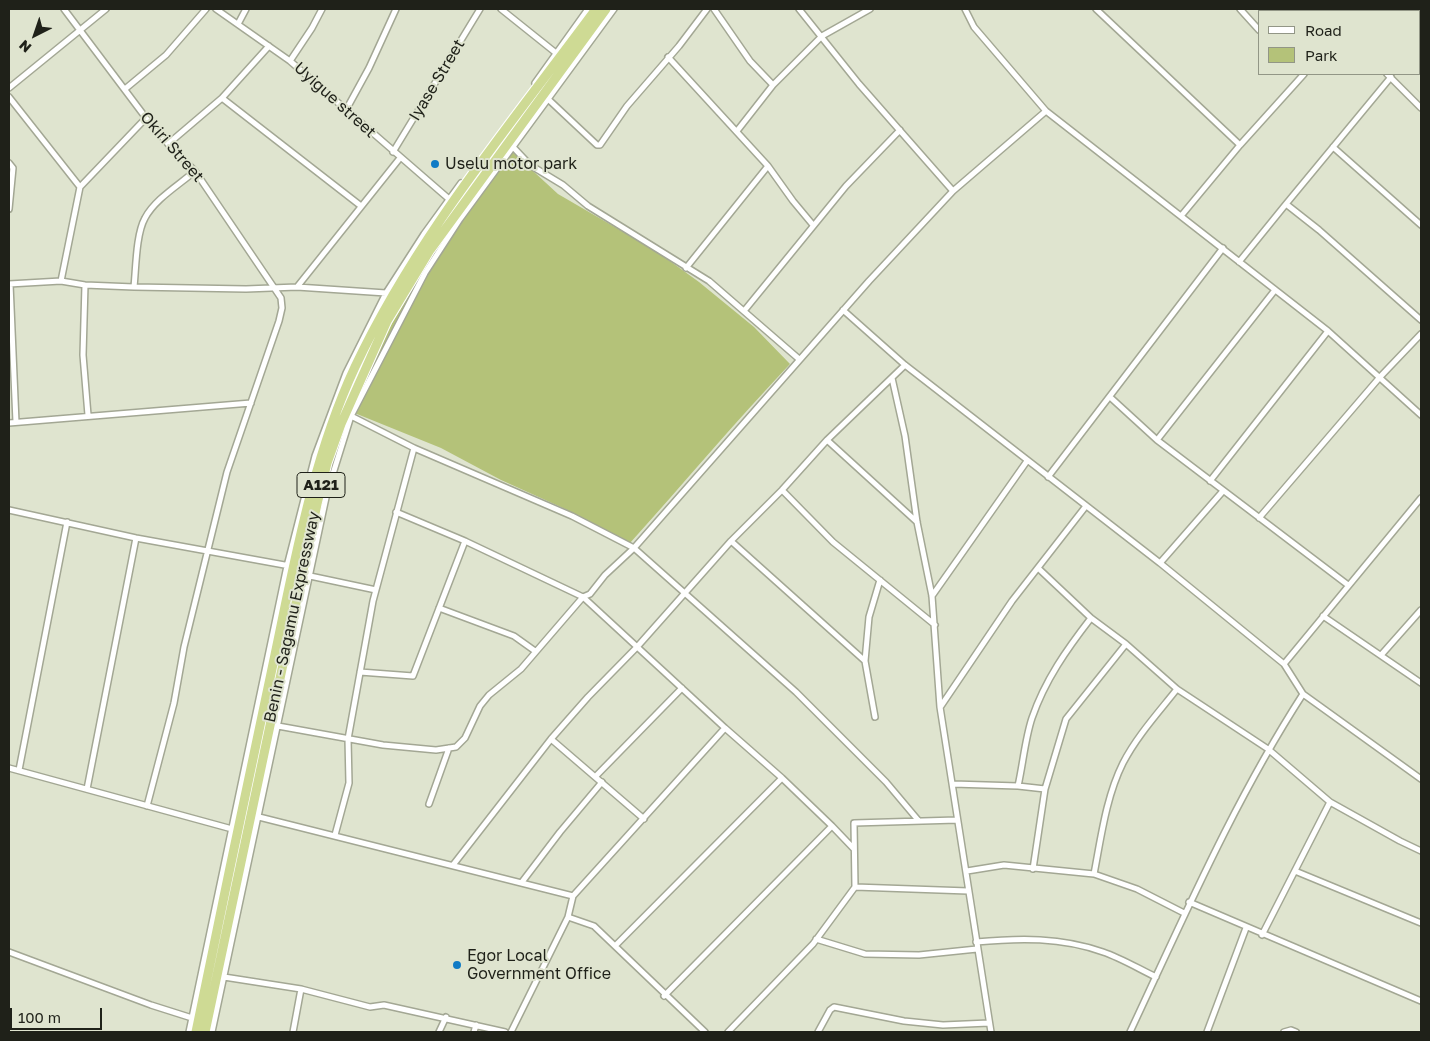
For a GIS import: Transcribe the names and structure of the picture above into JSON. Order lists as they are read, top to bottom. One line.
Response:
{"streets":{"highway":["A121","Benin - Sagamu Expressway"],"street":["Iyase Street","Uyigue street","Okiri Street"]},"crossings":[["Iyase Street","Uyigue street"],["A121","Benin - Sagamu Expressway"]],"places":["Uselu motor park","Egor Local Government Office"],"legend":["Road","Park"],"scale_bar":"100 m","north":"bottom left"}
